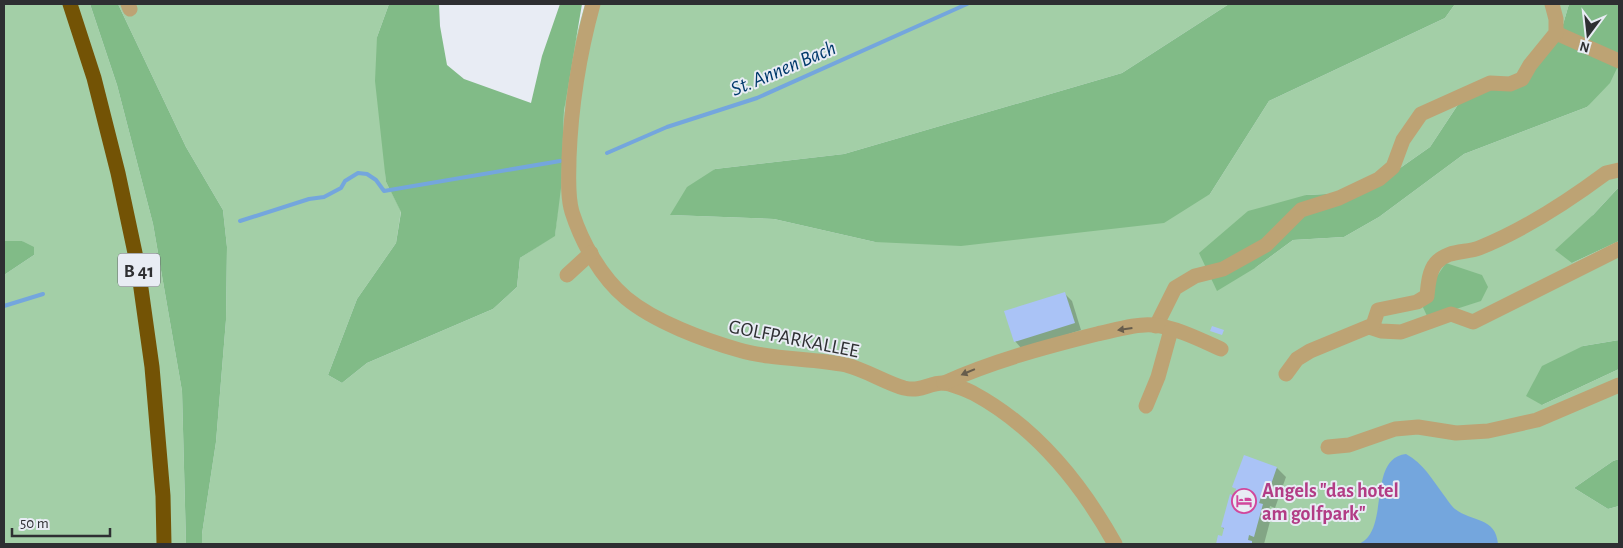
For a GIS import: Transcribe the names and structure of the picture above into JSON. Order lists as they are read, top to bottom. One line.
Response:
{"streets":{"highway":["B 41"],"lane":["GOLFPARKALLEE"]},"water":["St. Annen Bach"],"places":{"hotel":["Angels \"das hotel am golfpark\""]},"scale_bar":"50 m","north":"bottom"}
